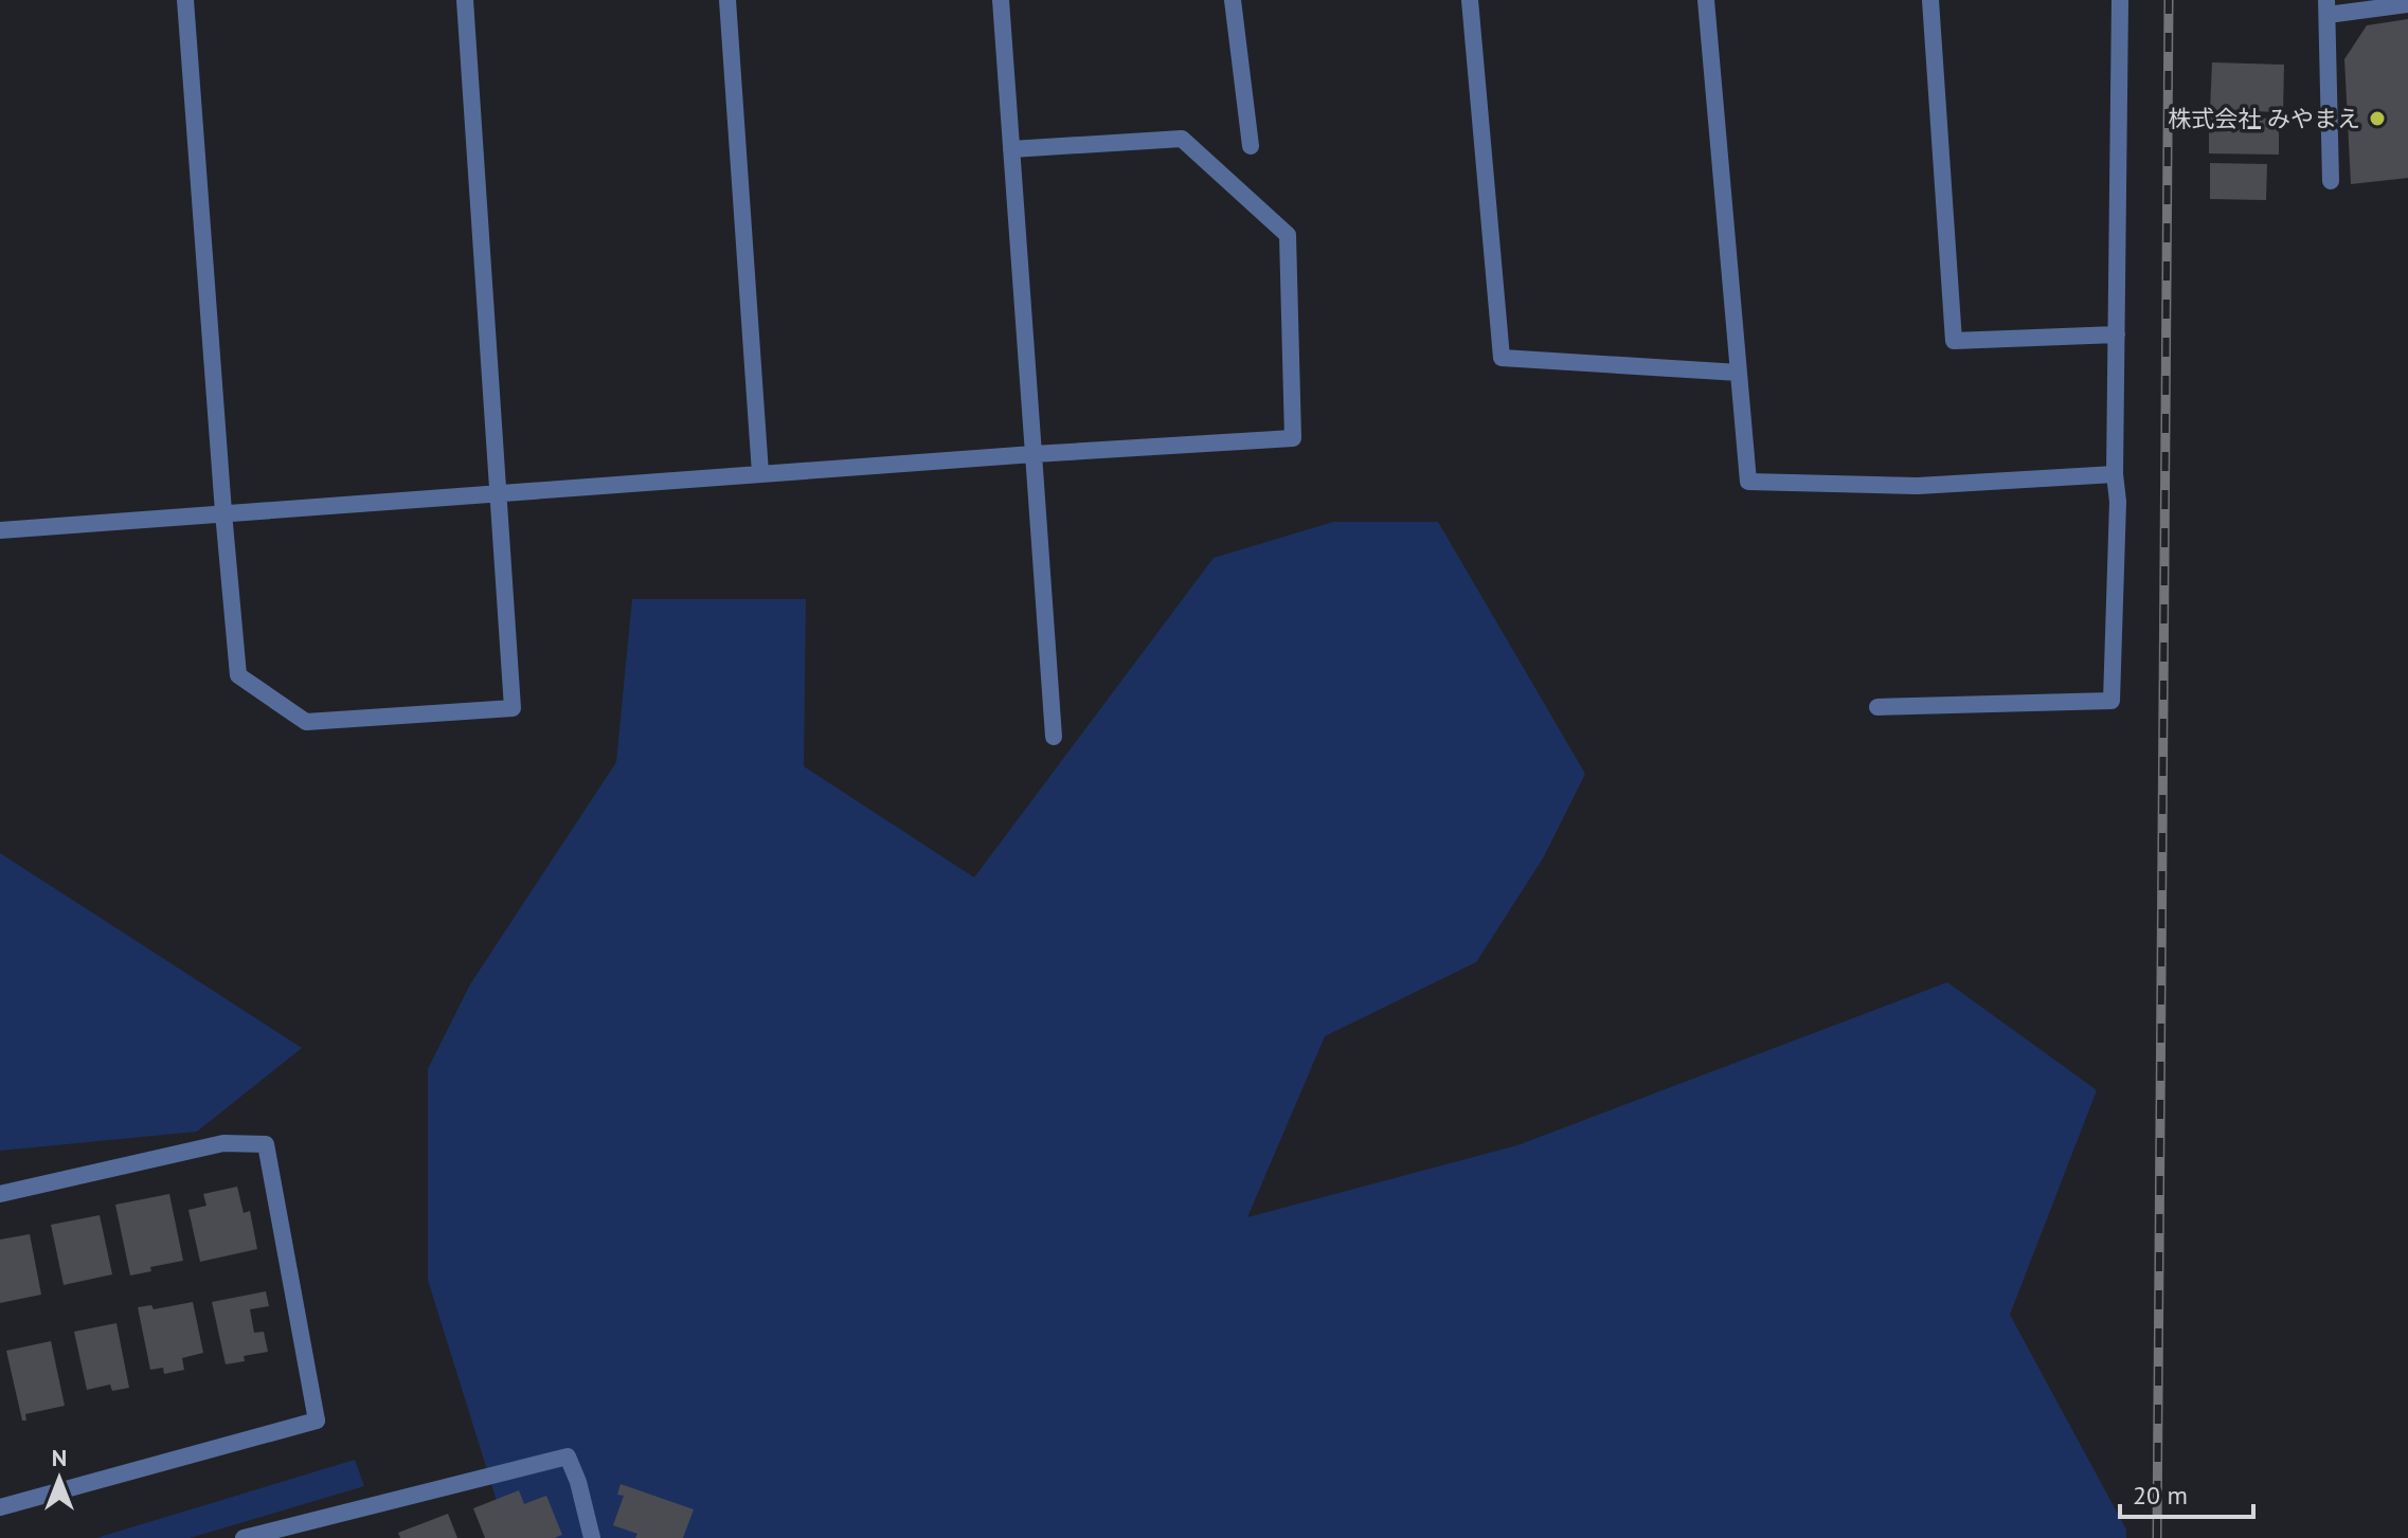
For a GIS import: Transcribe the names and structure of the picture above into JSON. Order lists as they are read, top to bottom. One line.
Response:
{"places":["株式会社 みやまえ"],"scale_bar":"20 m","north":"top"}
